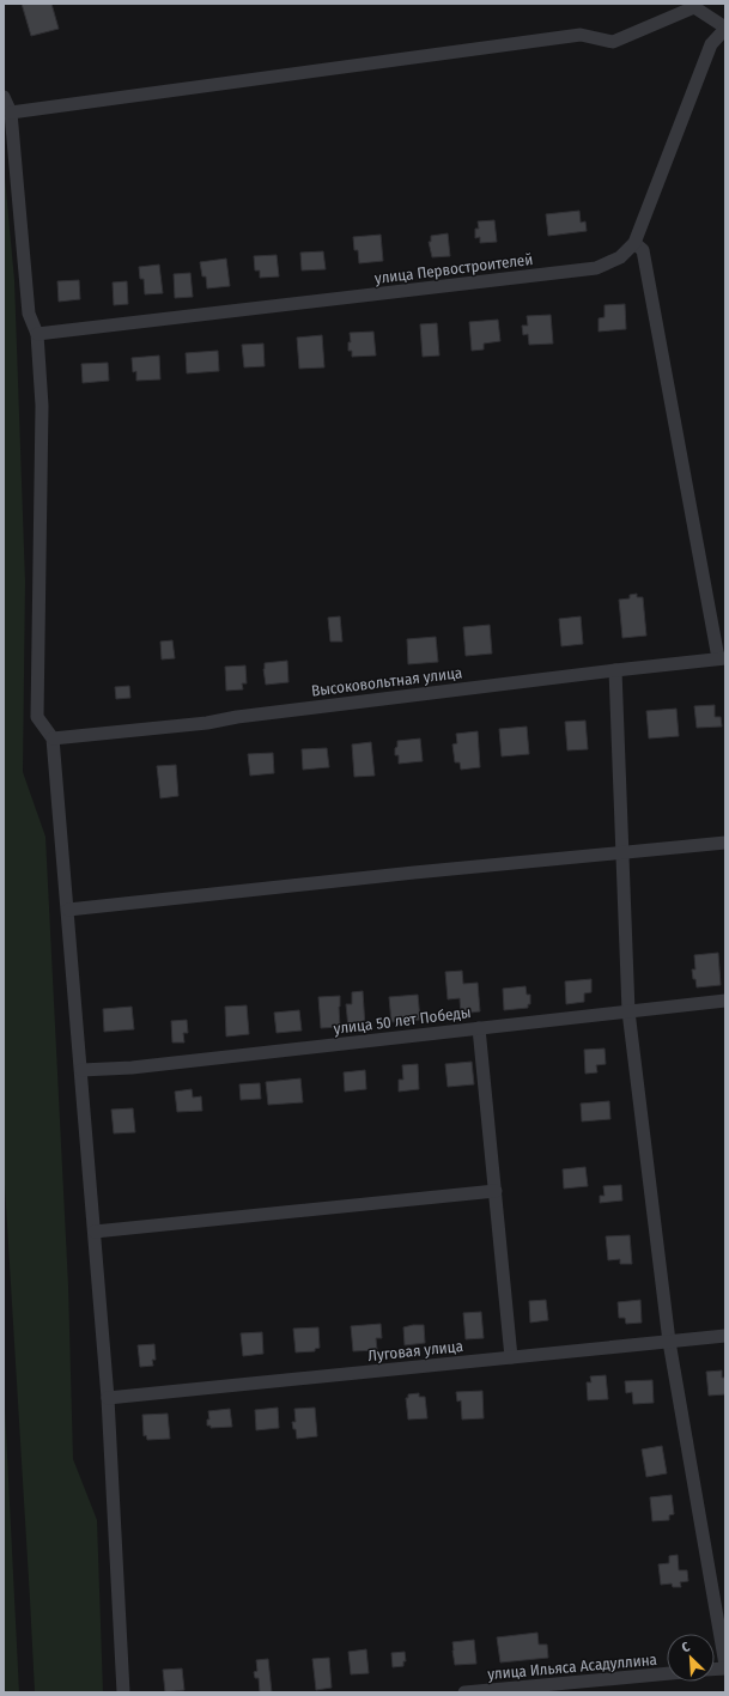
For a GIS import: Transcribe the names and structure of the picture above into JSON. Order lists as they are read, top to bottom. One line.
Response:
{"streets":{"street":["улица Первостроителей","Высоковольтная улица","улица 50 лет Победы","Луговая улица","улица Ильяса Асадуллина"]},"north":"top left"}
